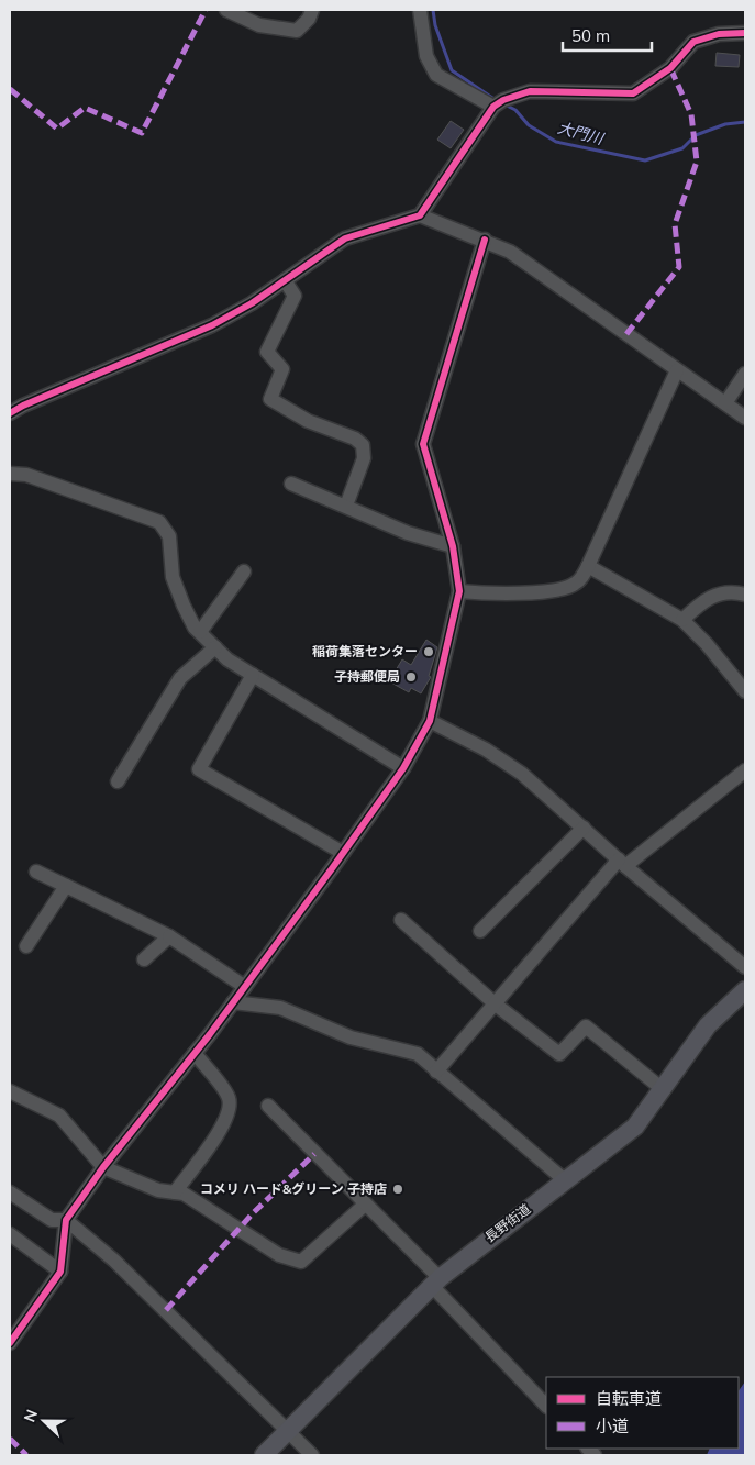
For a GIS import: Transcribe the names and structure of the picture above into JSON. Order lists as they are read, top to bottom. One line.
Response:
{"streets":{"main road":["長野街道"]},"water":["大門川"],"places":["稲荷集落センター","子持郵便局","コメリ ハード&グリーン 子持店"],"legend":["自転車道","小道"],"scale_bar":"50 m","north":"left"}
